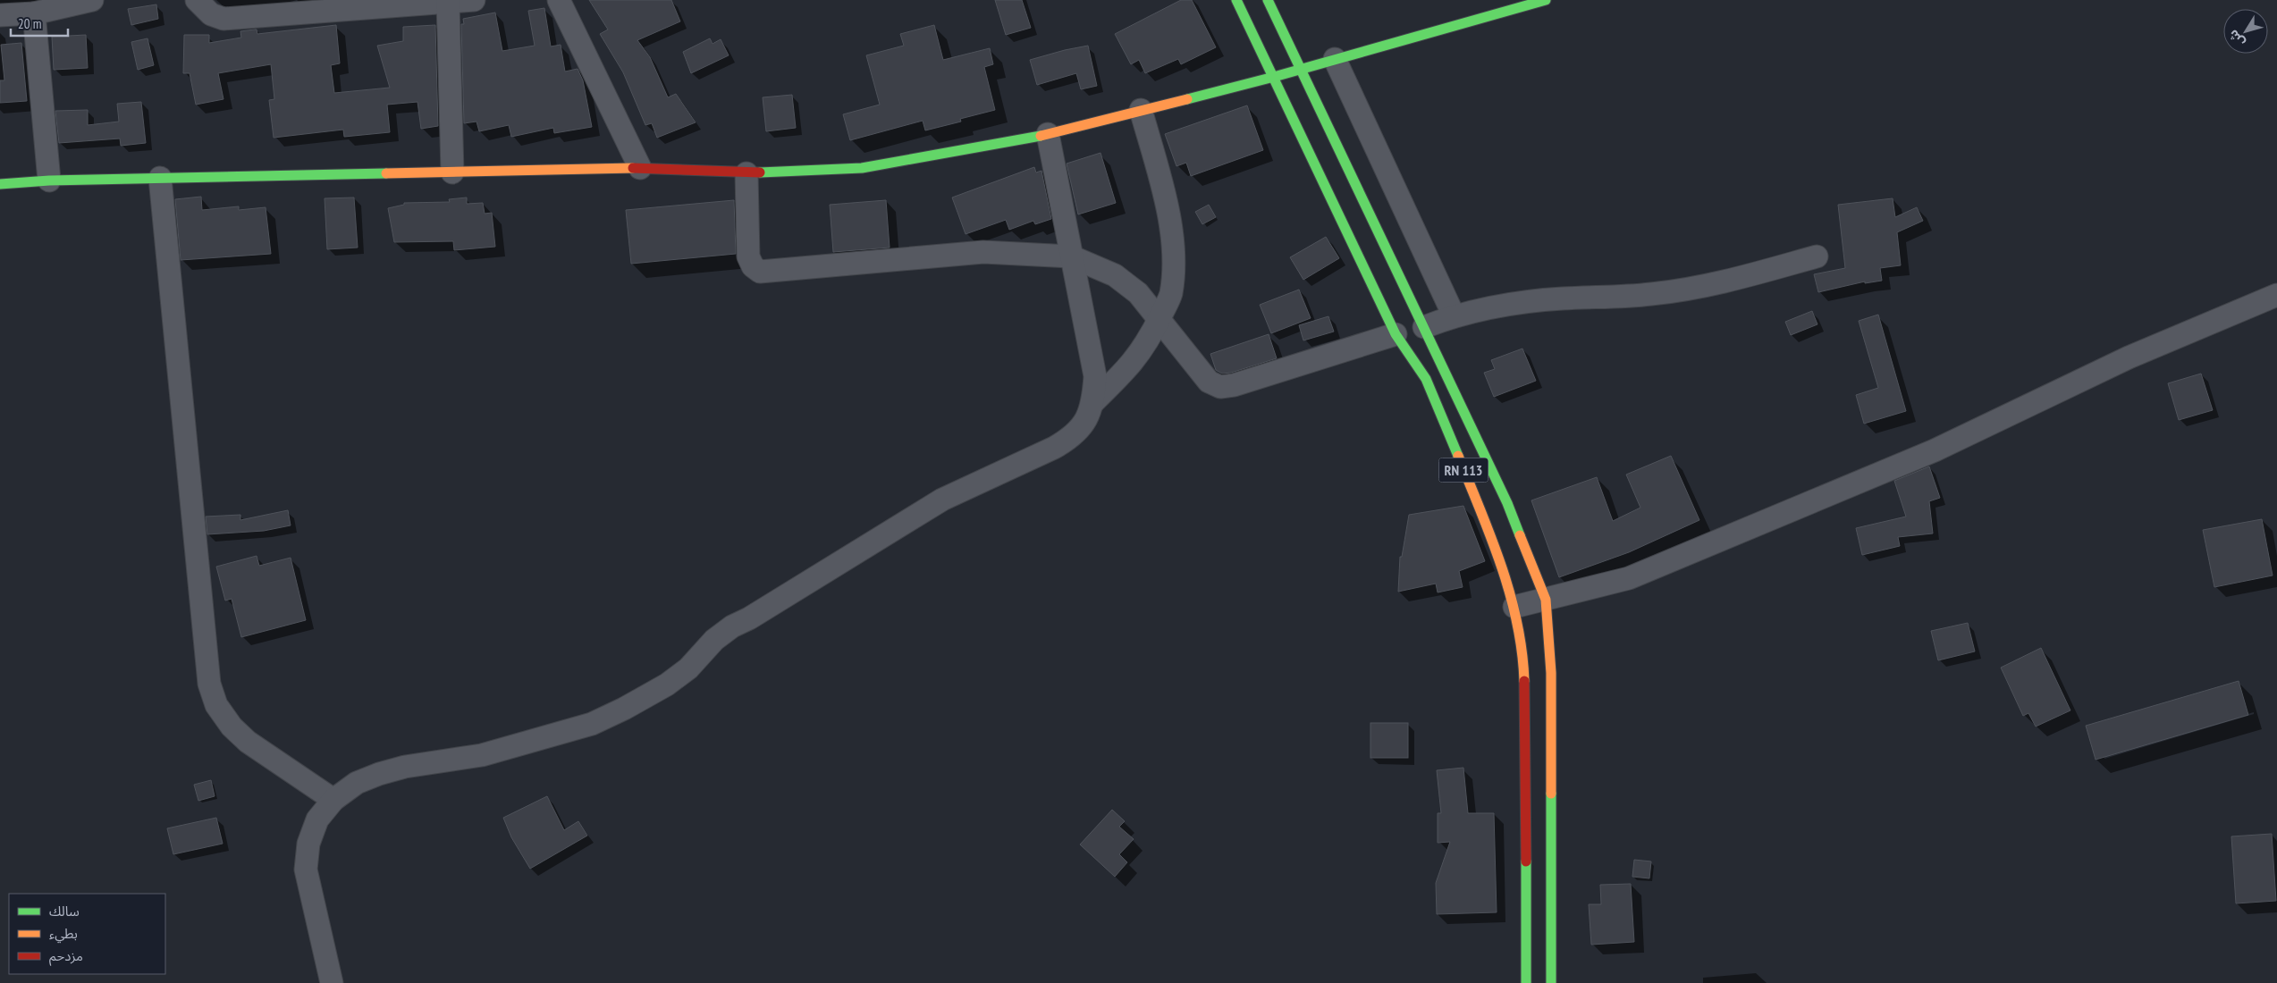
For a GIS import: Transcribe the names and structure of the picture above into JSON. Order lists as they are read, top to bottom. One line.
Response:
{"streets":{"main road":["RN 113"]},"legend":["سالك","بطيء","مزدحم"],"scale_bar":"20 m","north":"bottom left"}
